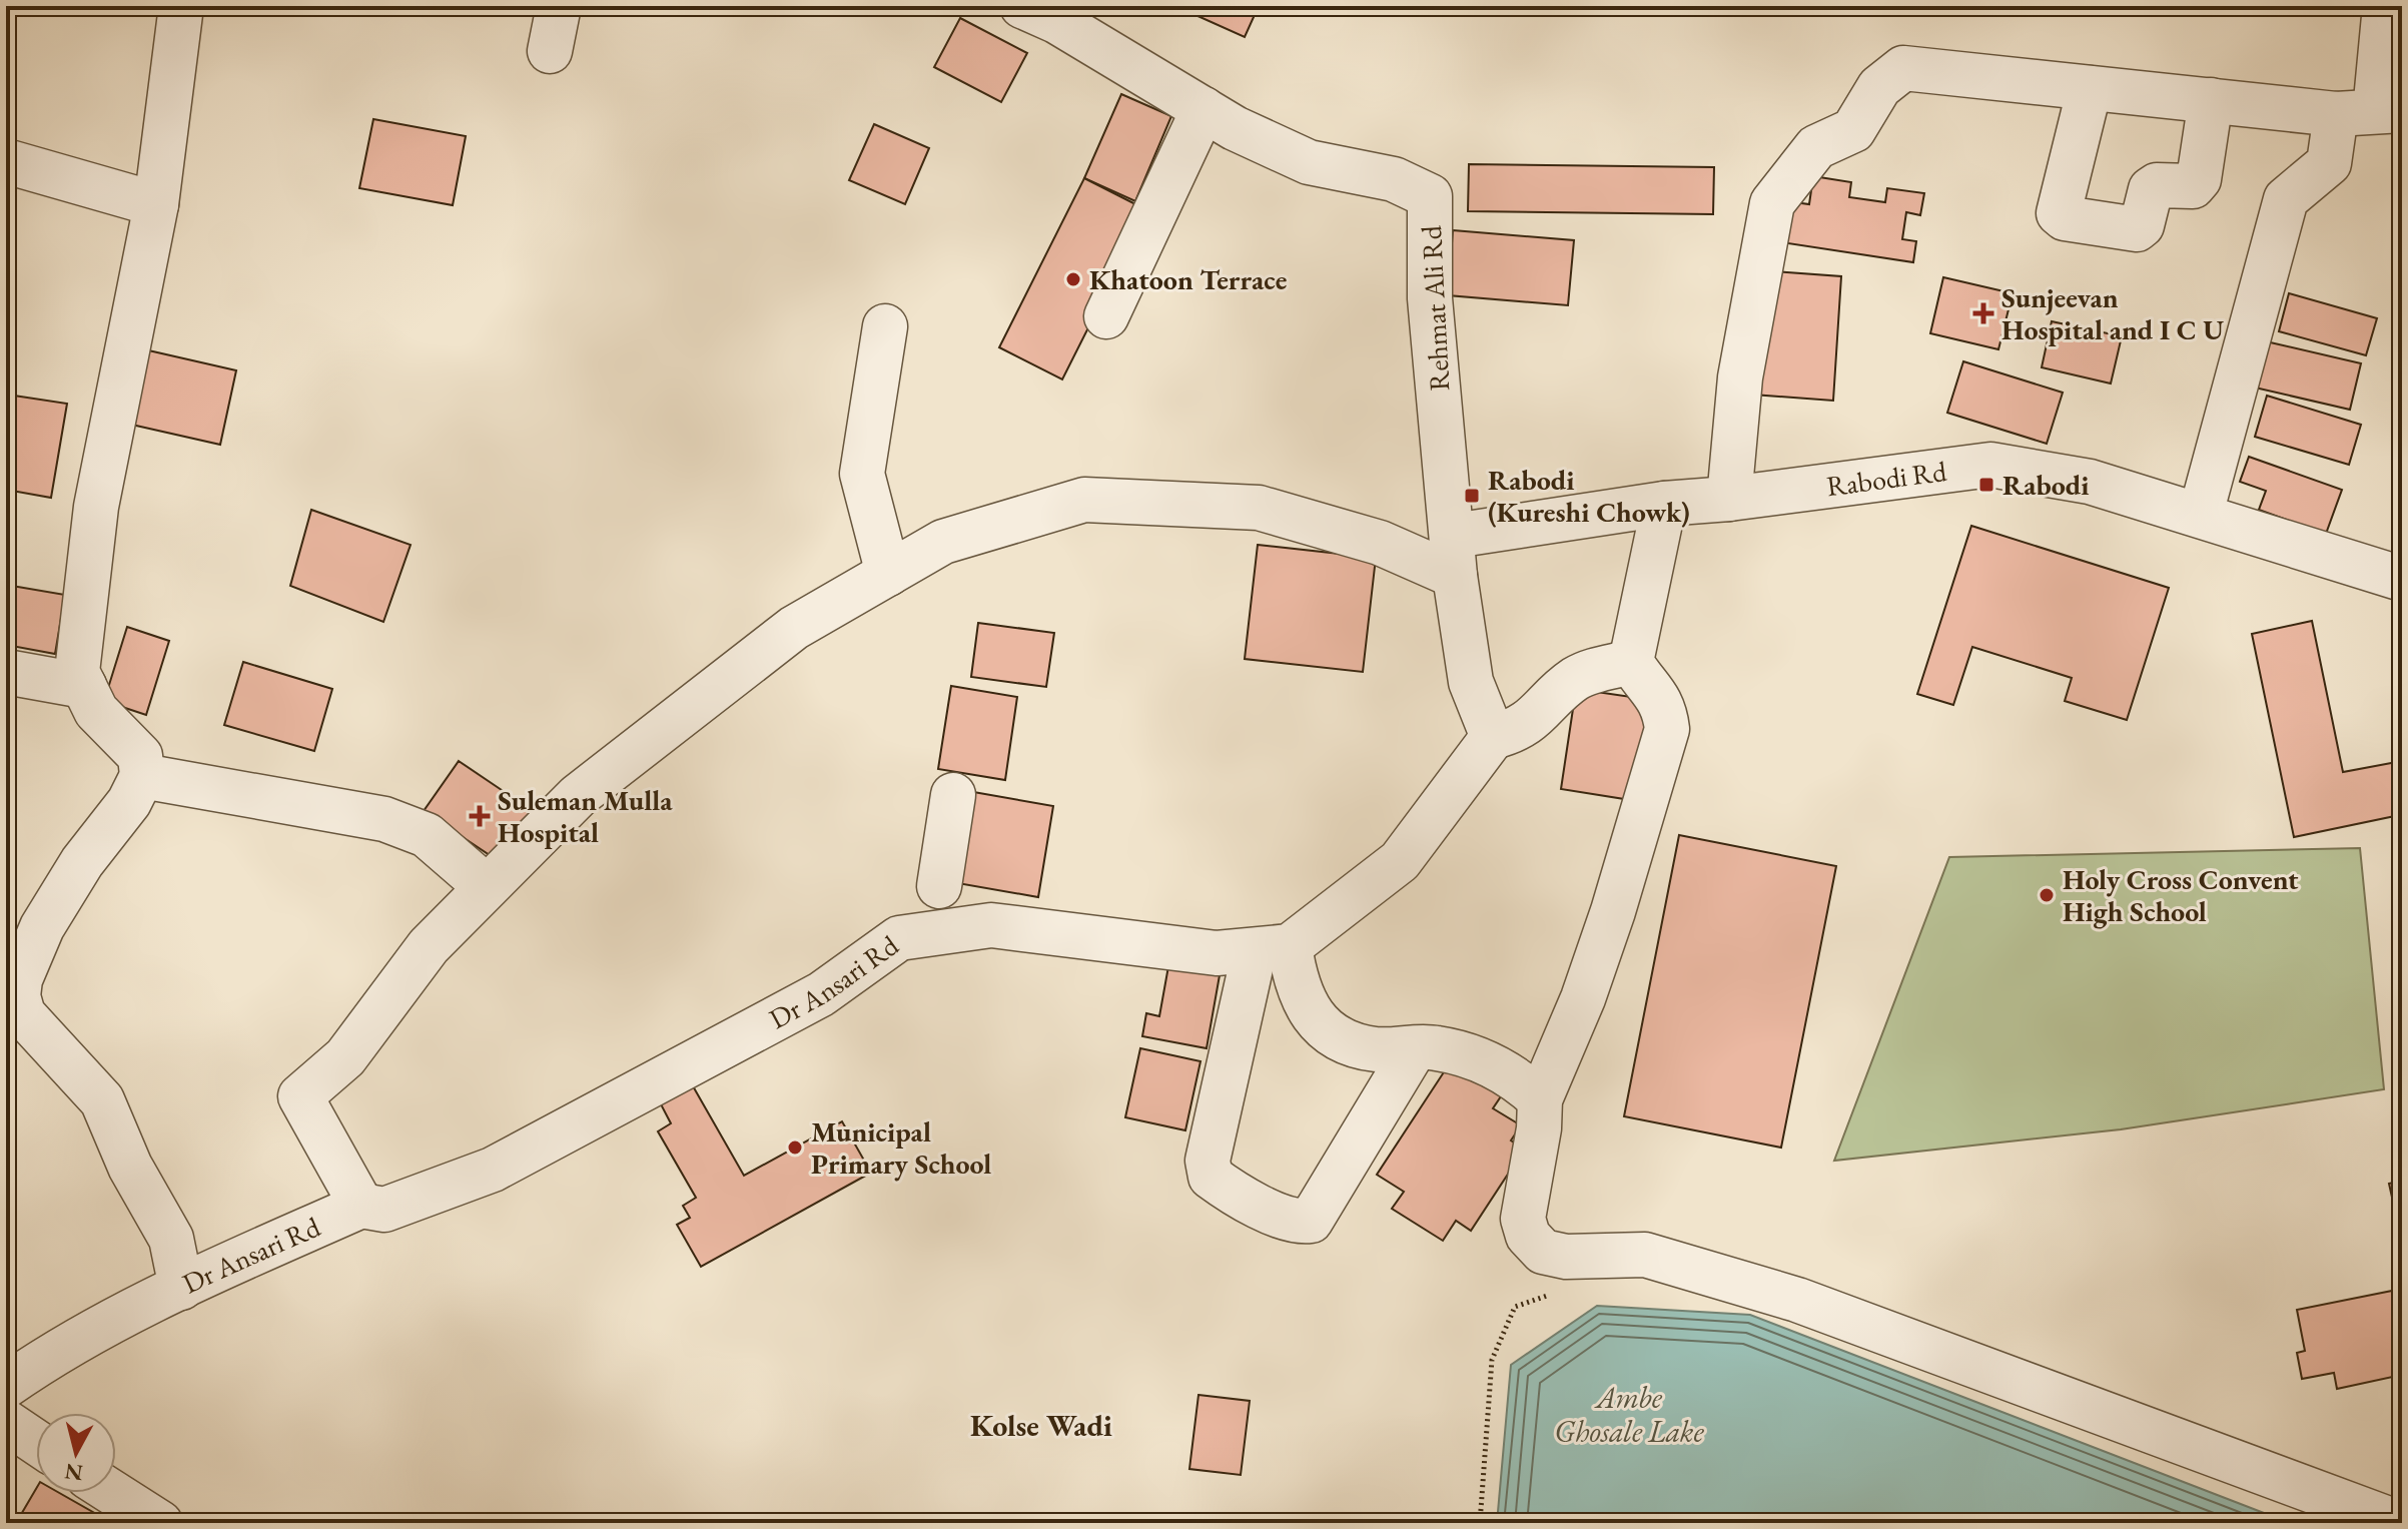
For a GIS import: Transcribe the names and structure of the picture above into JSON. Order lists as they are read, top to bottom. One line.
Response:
{"streets":{"street":["Rehmat Ali Rd","Rabodi Rd","Dr Ansari Rd"]},"crossings":[["Rehmat Ali Rd","Rabodi Rd"]],"districts":["Kolse Wadi"],"water":["Ambe Ghosale Lake"],"places":{"other":["Khatoon Terrace","Holy Cross Convent High School","Municipal Primary School"],"health":["Sunjeevan Hospital and I C U","Suleman Mulla Hospital"],"transit":["Rabodi","Rabodi (Kureshi Chowk)"]},"north":"bottom"}
